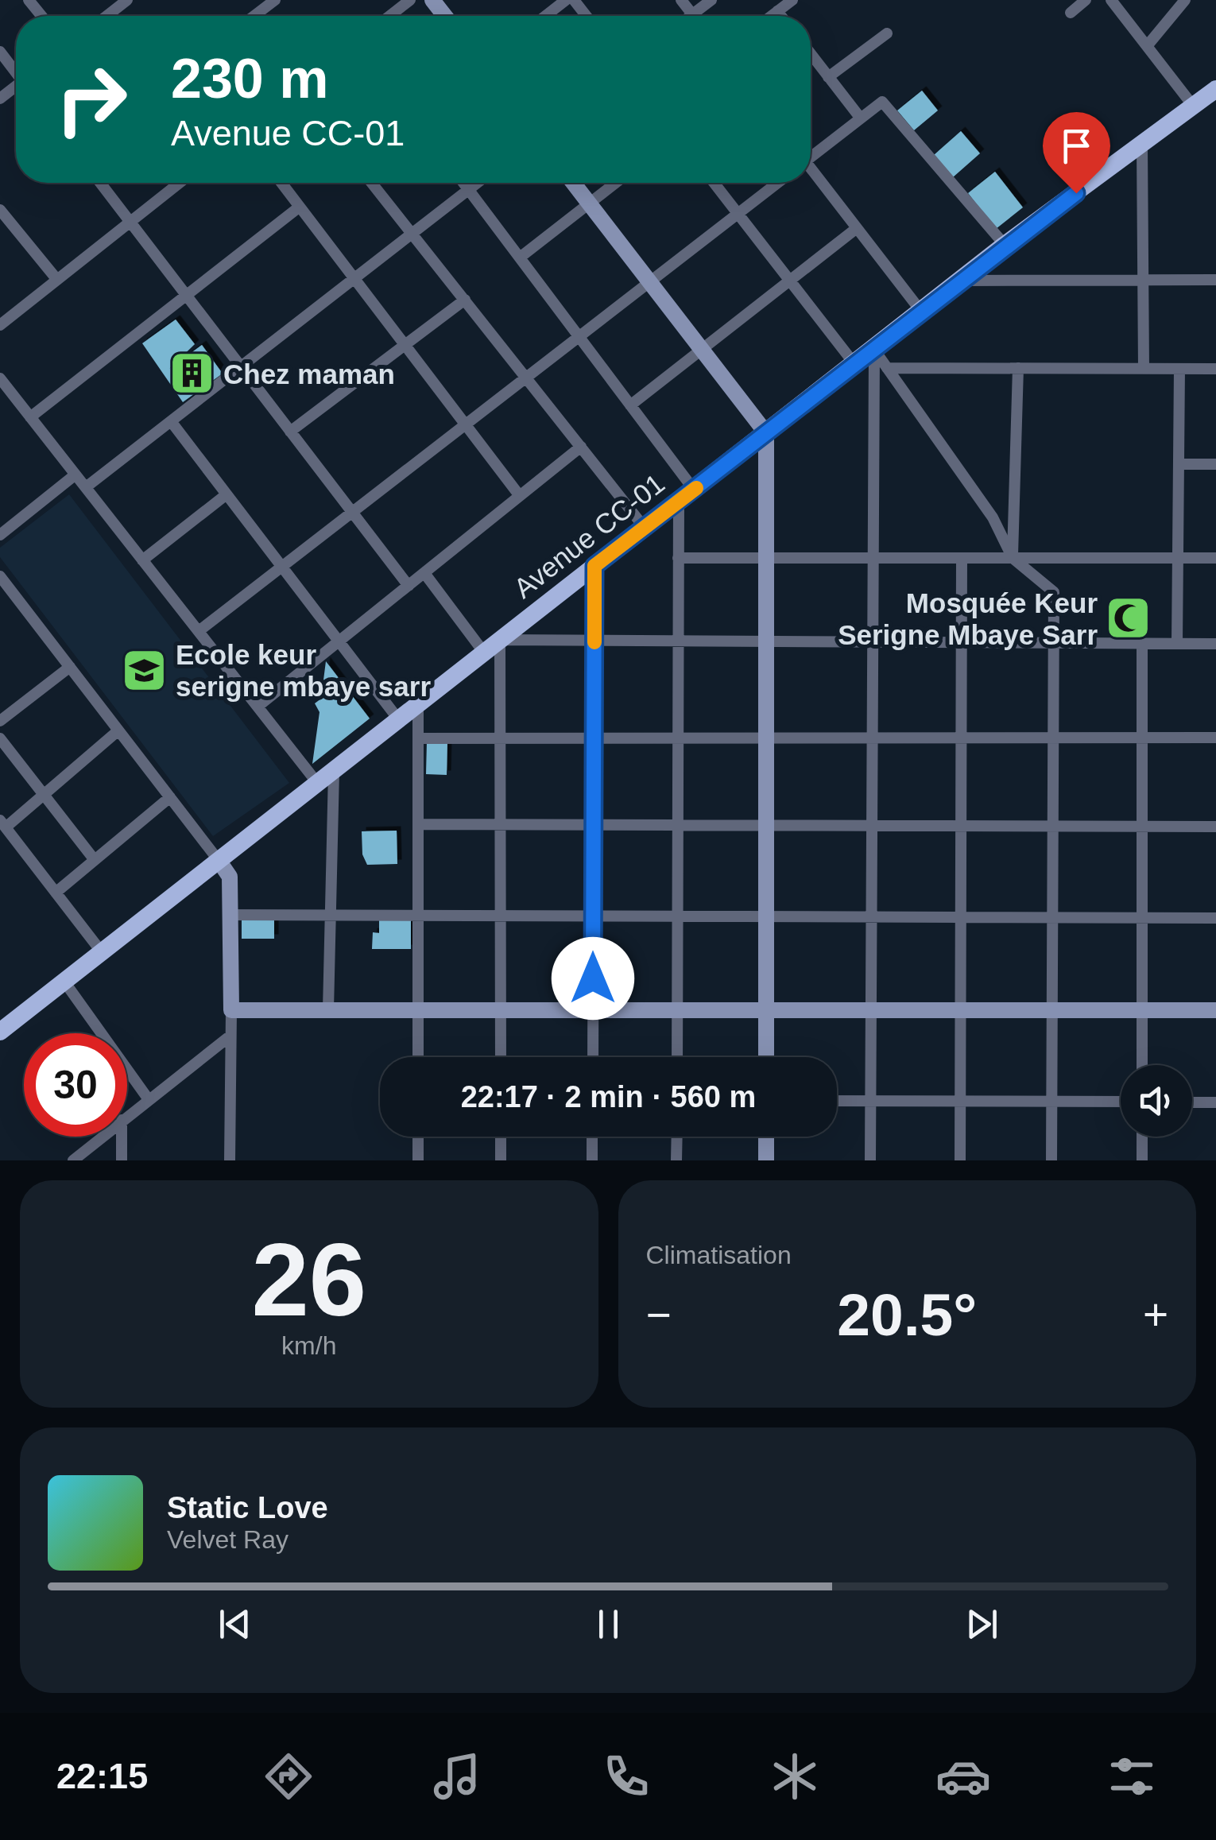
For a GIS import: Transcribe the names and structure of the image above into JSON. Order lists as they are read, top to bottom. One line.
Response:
{"streets":{"main road":["Avenue CC-01"]},"places":{"building":["Chez maman"],"mosque":["Mosquée Keur Serigne Mbaye Sarr"],"school or university":["Ecole keur serigne mbaye sarr"]},"page":{"turn":["230 m","Avenue CC-01"],"limit":"30","trip":"22:17 · 2 min · 560 m","tile":[["26","km/h"],"Climatisation"],"heat":["−","20.5°","+"],"song":["Static Love","Velvet Ray"],"tabs":"22:15"}}
